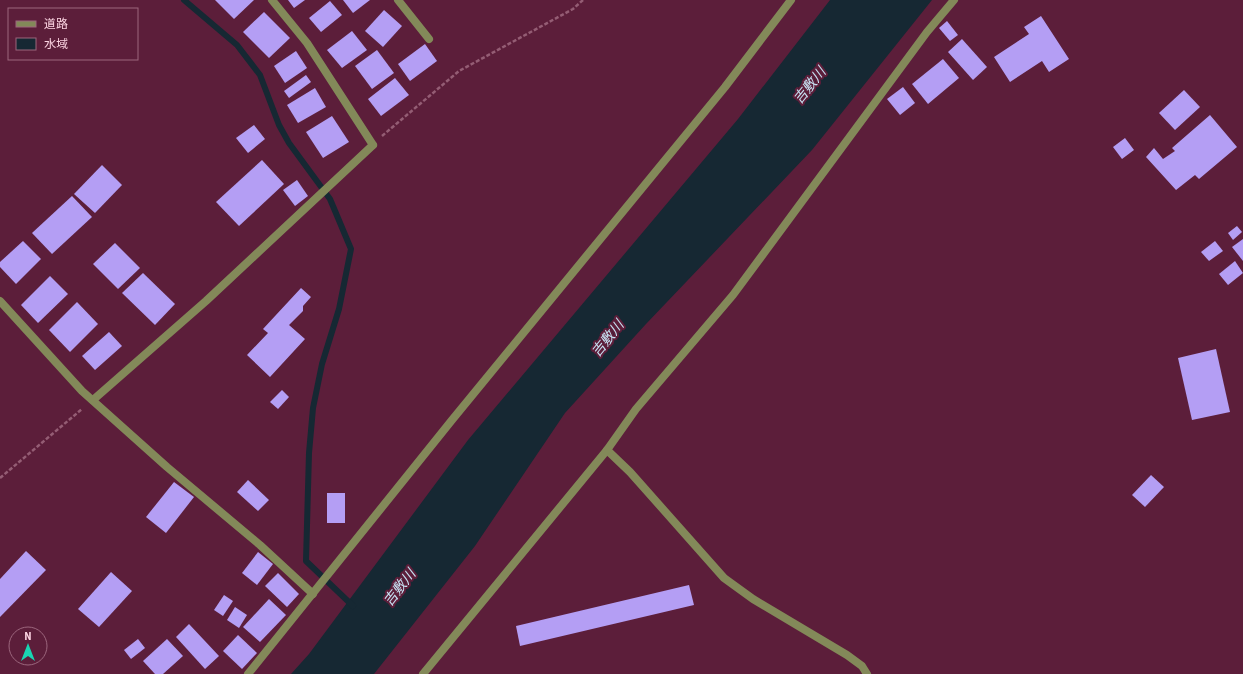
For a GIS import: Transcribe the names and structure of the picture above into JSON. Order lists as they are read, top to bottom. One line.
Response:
{"water":["吉敷川"],"legend":["道路","水域"],"north":"top"}
